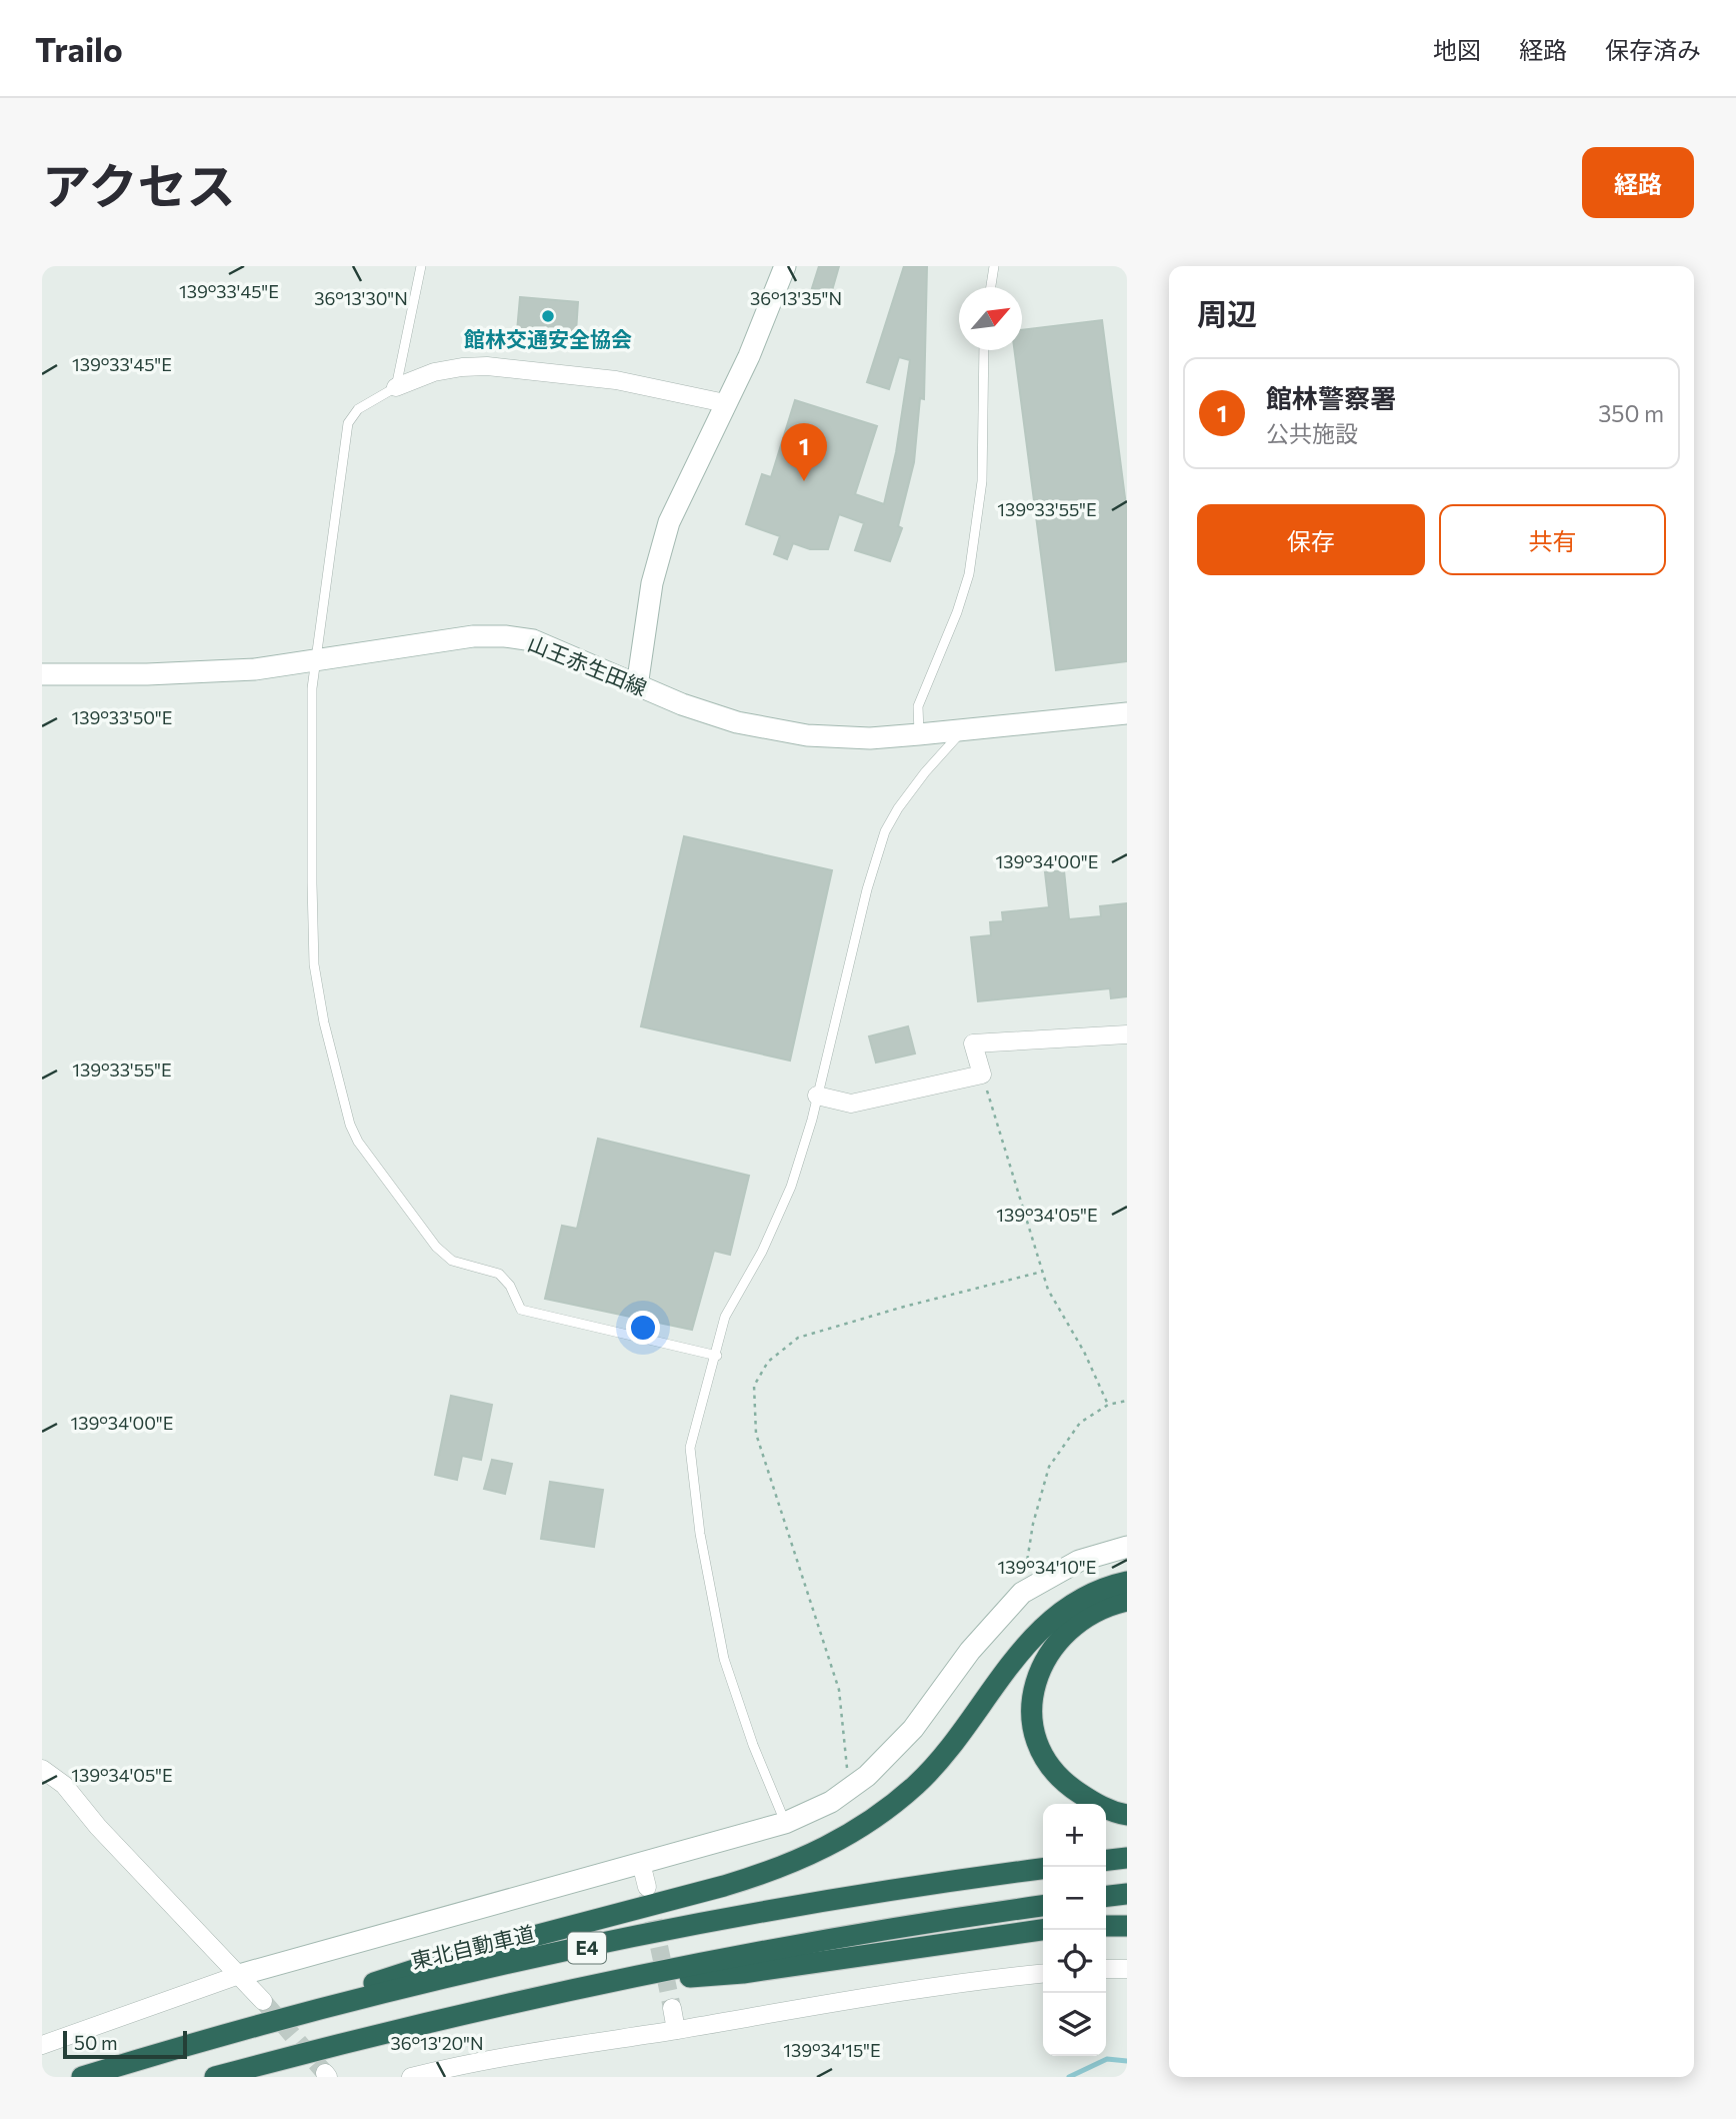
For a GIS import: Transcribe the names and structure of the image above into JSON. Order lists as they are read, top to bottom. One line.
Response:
{"streets":{"highway":["東北自動車道","E4"],"street":["山王赤生田線"]},"places":["館林交通安全協会"],"scale_bar":"50 m","north":"top right","page":{"header":"Trailo","nav":["地図","経路","保存済み"],"title":"アクセス","buttons":["経路",["保存","共有"]],"heading":"周辺","list":[{"mark":"1","name":"館林警察署","note":"公共施設","value":"350 m"}],"pins":"1","map_buttons":["+","−"],"scale":"50 m"},"coordinates":["139°33'45\"E","36°13'30\"N","36°13'35\"N","139°33'55\"E","139°33'50\"E","139°34'00\"E","139°34'05\"E","139°34'10\"E","36°13'20\"N","139°34'15\"E"]}
